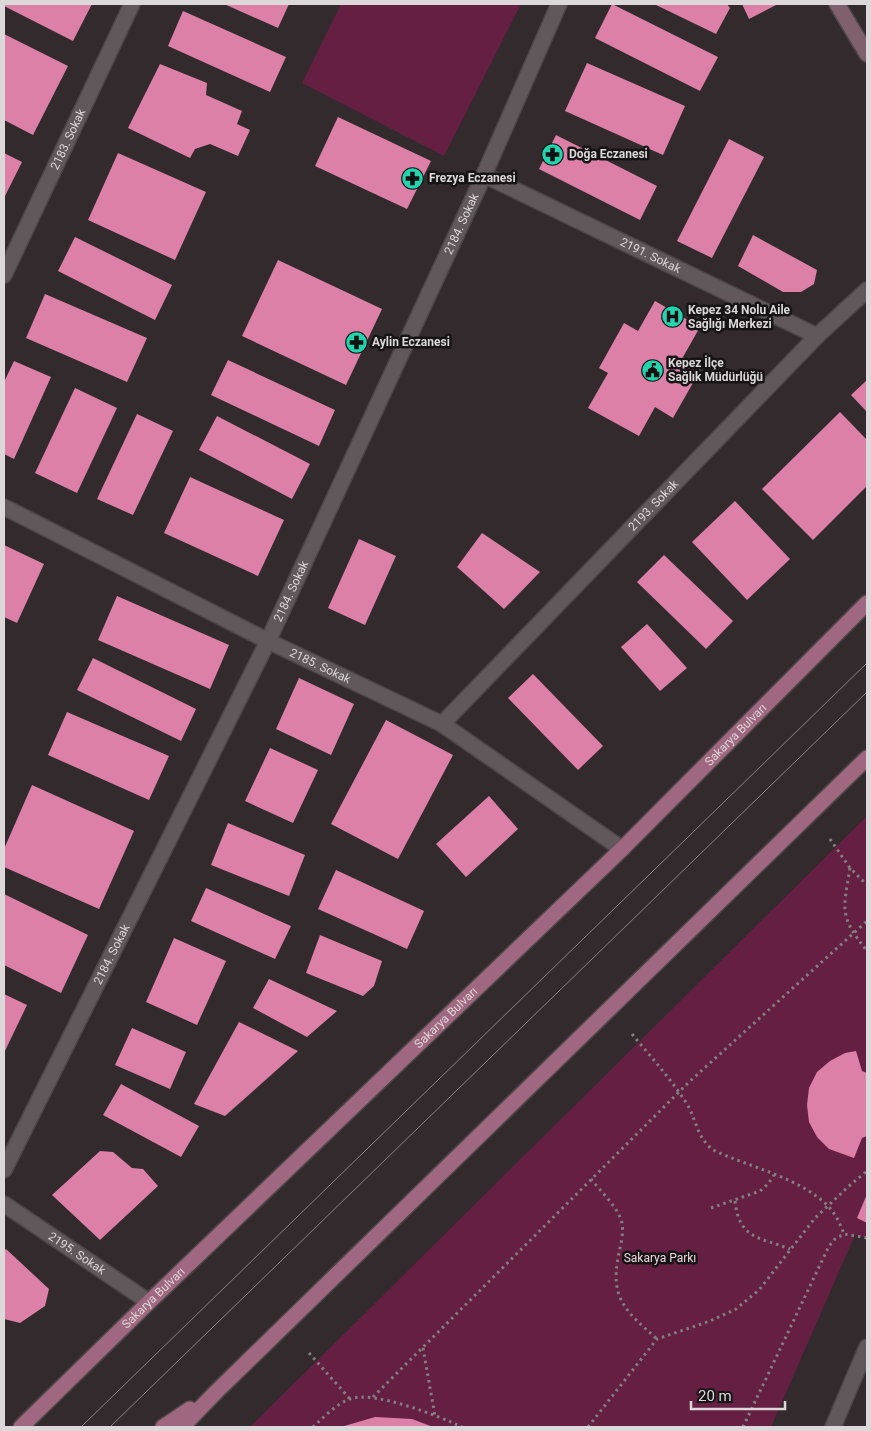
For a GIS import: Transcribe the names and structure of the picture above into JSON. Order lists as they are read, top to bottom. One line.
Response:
{"streets":{"main road":["Sakarya Bulvarı"],"street":["2183. Sokak","2184. Sokak","2191. Sokak","2193. Sokak","2185. Sokak","2195. Sokak"]},"crossings":[["2184. Sokak","2191. Sokak"],["2184. Sokak","2185. Sokak"],["2191. Sokak","2193. Sokak"],["2193. Sokak","2185. Sokak"],["2185. Sokak","Sakarya Bulvarı"],["Sakarya Bulvarı","2195. Sokak"]],"parks":["Sakarya Parkı"],"places":{"pharmacy":["Doğa Eczanesi","Frezya Eczanesi","Aylin Eczanesi"],"hospital":["Kepez 34 Nolu Aile Sağlığı Merkezi"],"public building":["Kepez İlçe Sağlık Müdürlüğü"]},"scale_bar":"20 m"}
